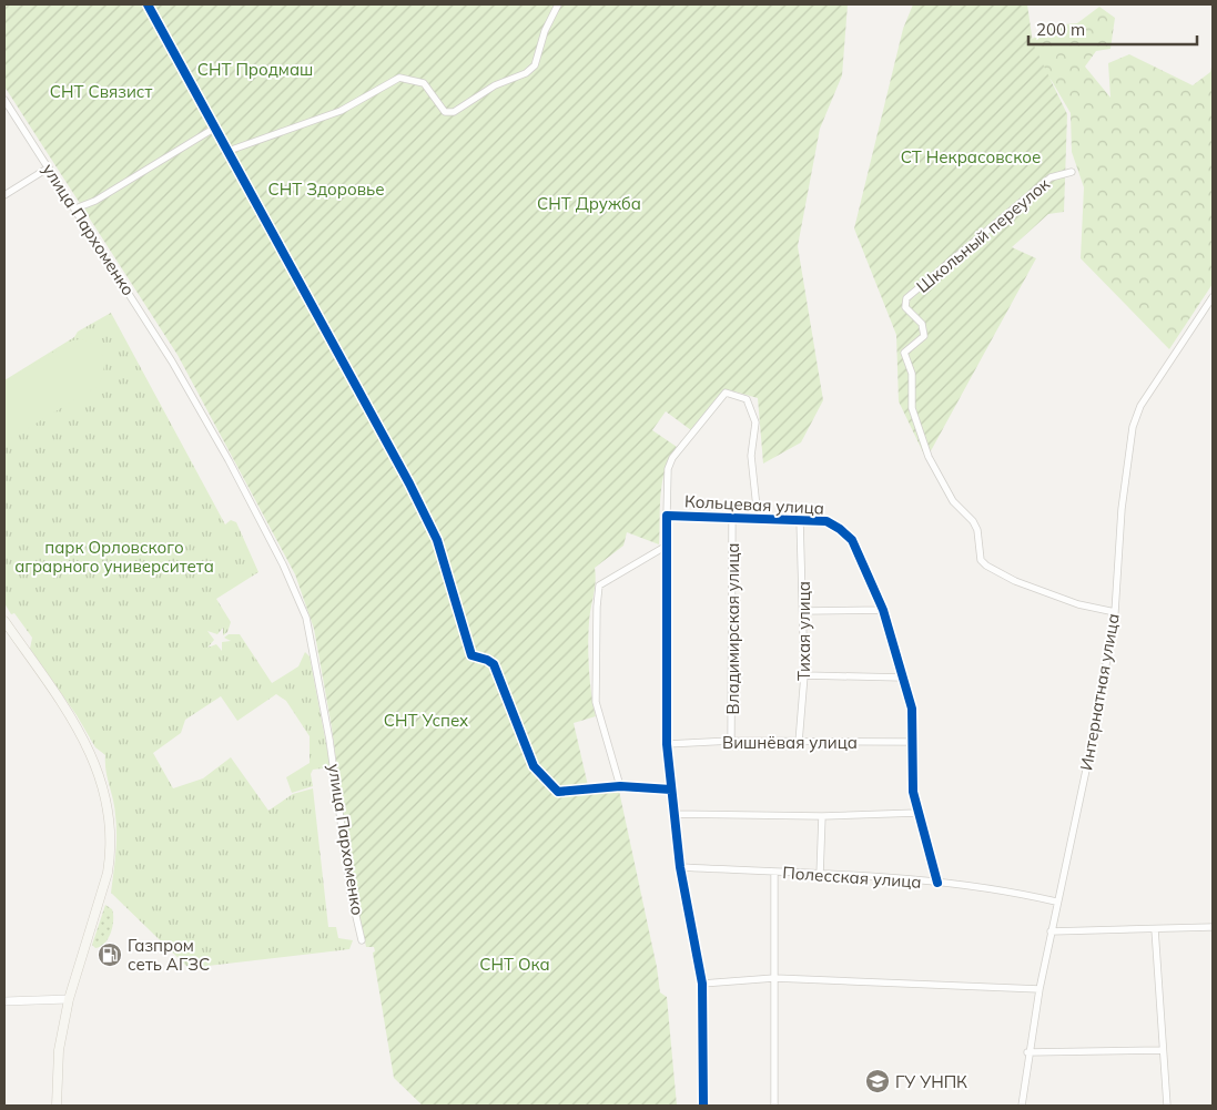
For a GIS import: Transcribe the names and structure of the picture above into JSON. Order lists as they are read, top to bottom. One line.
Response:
{"streets":{"street":["улица Пархоменко","Школьный переулок","Кольцевая улица","Владимирская улица","Тихая улица","Интернатная улица","Вишнёвая улица","Полесская улица"]},"crossings":[["Школьный переулок","Интернатная улица"],["Кольцевая улица","Владимирская улица"],["Кольцевая улица","Тихая улица"],["Кольцевая улица","Вишнёвая улица"],["Кольцевая улица","Полесская улица"],["Владимирская улица","Вишнёвая улица"],["Тихая улица","Вишнёвая улица"],["Интернатная улица","Полесская улица"]],"parks":["СНТ Продмаш","СНТ Связист","СТ Некрасовское","СНТ Здоровье","СНТ Дружба","парк Орловского аграрного университета","СНТ Успех","СНТ Ока"],"places":{"fuel station":["Газпром сеть АГЗС"],"school or university":["ГУ УНПК"]},"scale_bar":"200 m"}
